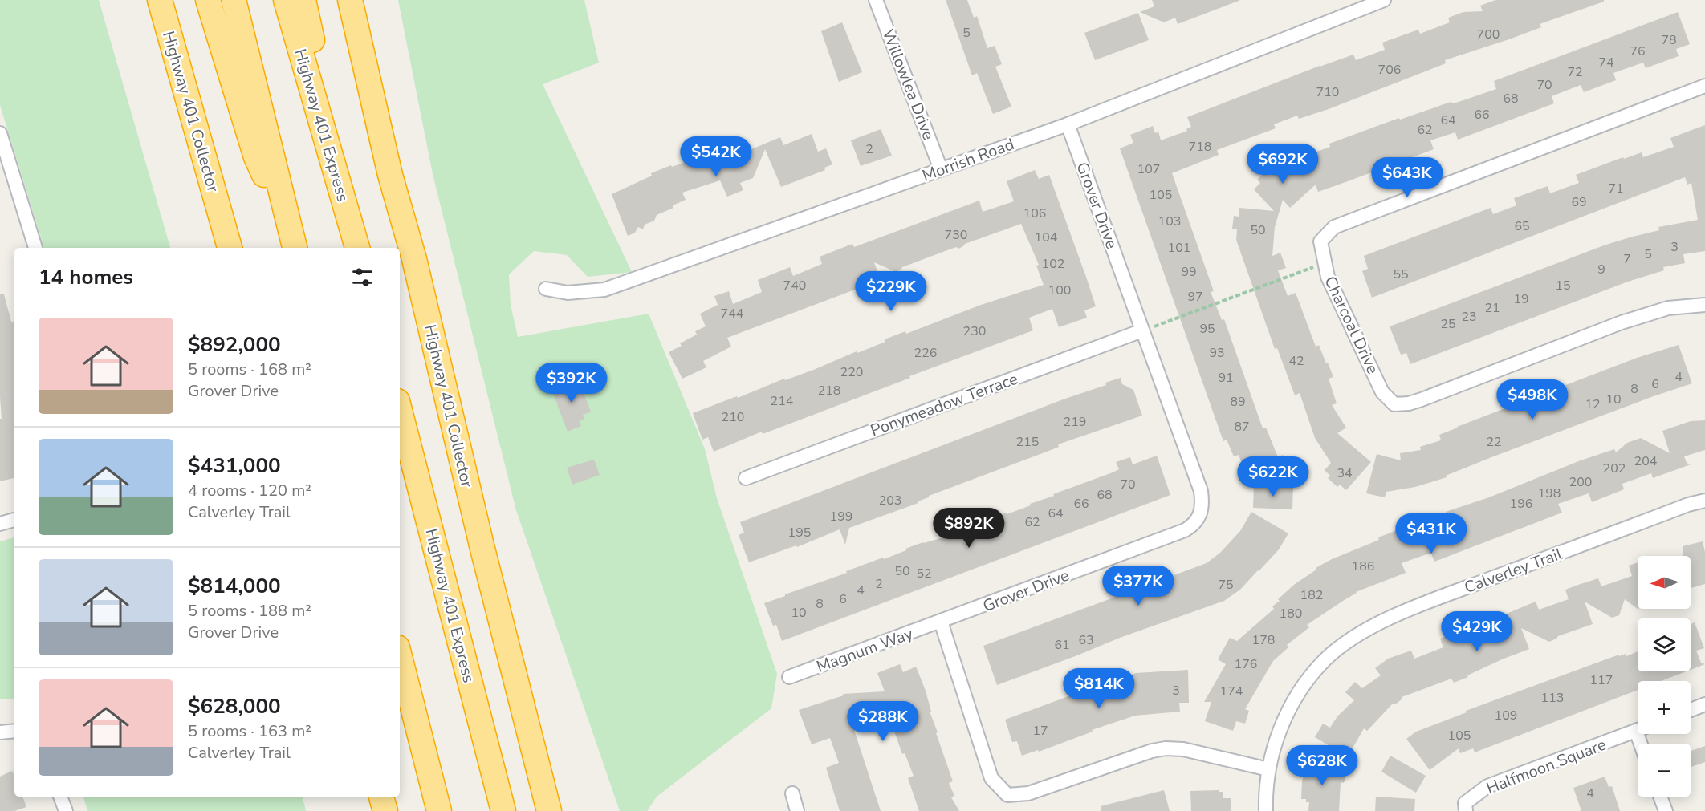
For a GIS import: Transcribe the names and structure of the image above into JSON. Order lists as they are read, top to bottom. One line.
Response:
{"streets":{"highway":["Highway 401 Collector","Highway 401 Express"],"street":["Willowlea Drive","Morrish Road","Grover Drive","Charcoal Drive","Ponymeadow Terrace","Calverley Trail","Magnum Way","Halfmoon Square"]},"crossings":[["Willowlea Drive","Morrish Road"],["Morrish Road","Grover Drive"],["Grover Drive","Ponymeadow Terrace"],["Grover Drive","Magnum Way"]],"house_numbers":["5","700","78","76","74","706","72","70","710","68","66","64","62","718","2","107","71","105","69","106","103","65","50","730","104","3","101","5","7","102","9","99","55","740","15","100","97","19","21","744","23","25","95","230","226","93","42","220","4","91","6","8","218","10","214","89","12","210","219","87","215","22","204","202","34","200","70","198","68","203","66","196","64","199","62","195","186","50","52","2","75","4","182","6","8","10","180","63","178","61","176","117","3","174","113","109","17","105","4"],"north":"left","page":{"price":["$542K","$692K","$643K","$229K","$392K","$498K","$622K","$892K","$431K","$377K","$429K","$814K","$288K","$628K"],"heading":"14 homes","list":[{"name":"$892,000","note":"5 rooms · 168 m² · Grover Drive"},{"name":"$431,000","note":"4 rooms · 120 m² · Calverley Trail"},{"name":"$814,000","note":"5 rooms · 188 m² · Grover Drive"},{"name":"$628,000","note":"5 rooms · 163 m² · Calverley Trail"}],"map_buttons":["+","−"]}}
